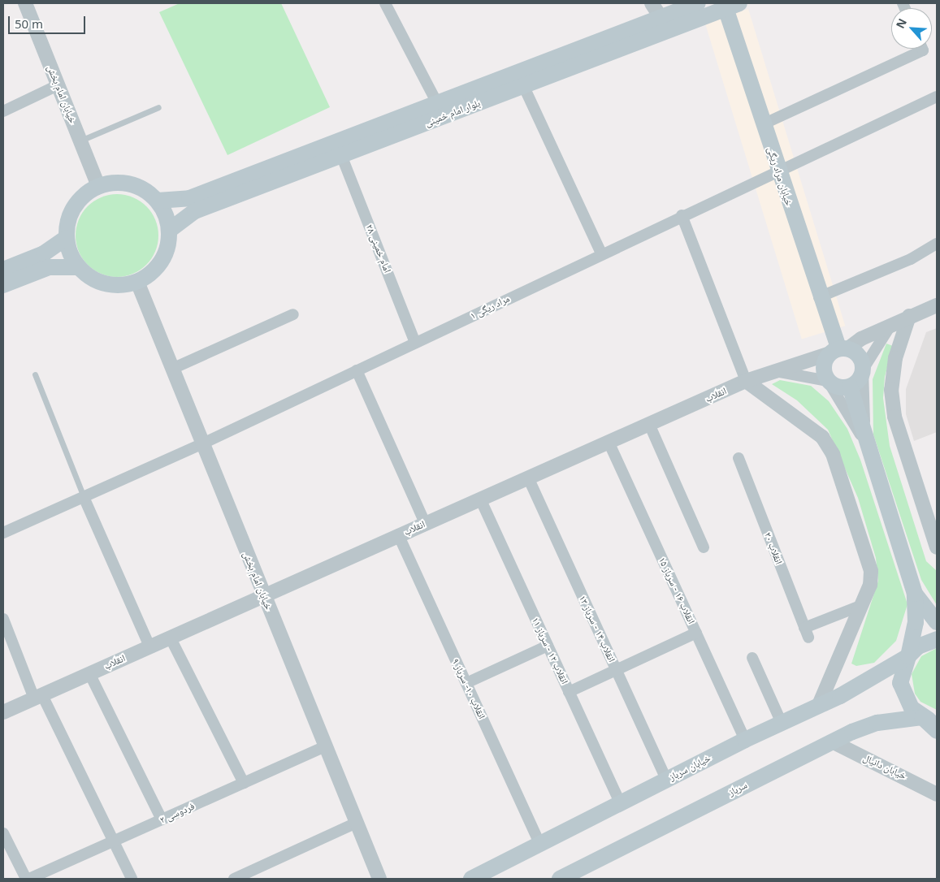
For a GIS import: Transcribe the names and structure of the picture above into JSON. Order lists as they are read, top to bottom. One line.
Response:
{"streets":{"main road":["بلوار امام خمینی","خیابان مراد ریگی","خیابان سرباز","سرباز"],"street":["خیابان امام بخش","امام خمینی ۲۸","مراد ریگی ۱","انقلاب","انقلاب ۲۰","انقلاب ۱۶ - سرباز ۱۵","انقلاب ۱۴ - سرباز ۱۳","انقلاب ۱۲ - سرباز ۱۱","انقلاب ۱۰- سرباز ۹","خیابان دانیال","فردوسی ۲"]},"crossings":[["خیابان امام بخش","بلوار امام خمینی"],["خیابان امام بخش","مراد ریگی ۱"],["خیابان امام بخش","انقلاب"],["خیابان امام بخش","فردوسی ۲"],["بلوار امام خمینی","خیابان مراد ریگی"],["بلوار امام خمینی","امام خمینی ۲۸"],["خیابان مراد ریگی","مراد ریگی ۱"],["خیابان مراد ریگی","انقلاب"],["امام خمینی ۲۸","مراد ریگی ۱"],["انقلاب","انقلاب ۱۶ - سرباز ۱۵"],["انقلاب","انقلاب ۱۴ - سرباز ۱۳"],["انقلاب","انقلاب ۱۲ - سرباز ۱۱"],["انقلاب","انقلاب ۱۰- سرباز ۹"],["انقلاب ۱۶ - سرباز ۱۵","خیابان سرباز"],["انقلاب ۱۴ - سرباز ۱۳","خیابان سرباز"],["انقلاب ۱۲ - سرباز ۱۱","خیابان سرباز"],["انقلاب ۱۰- سرباز ۹","خیابان سرباز"],["خیابان دانیال","سرباز"]],"scale_bar":"50 m","north":"top left"}
